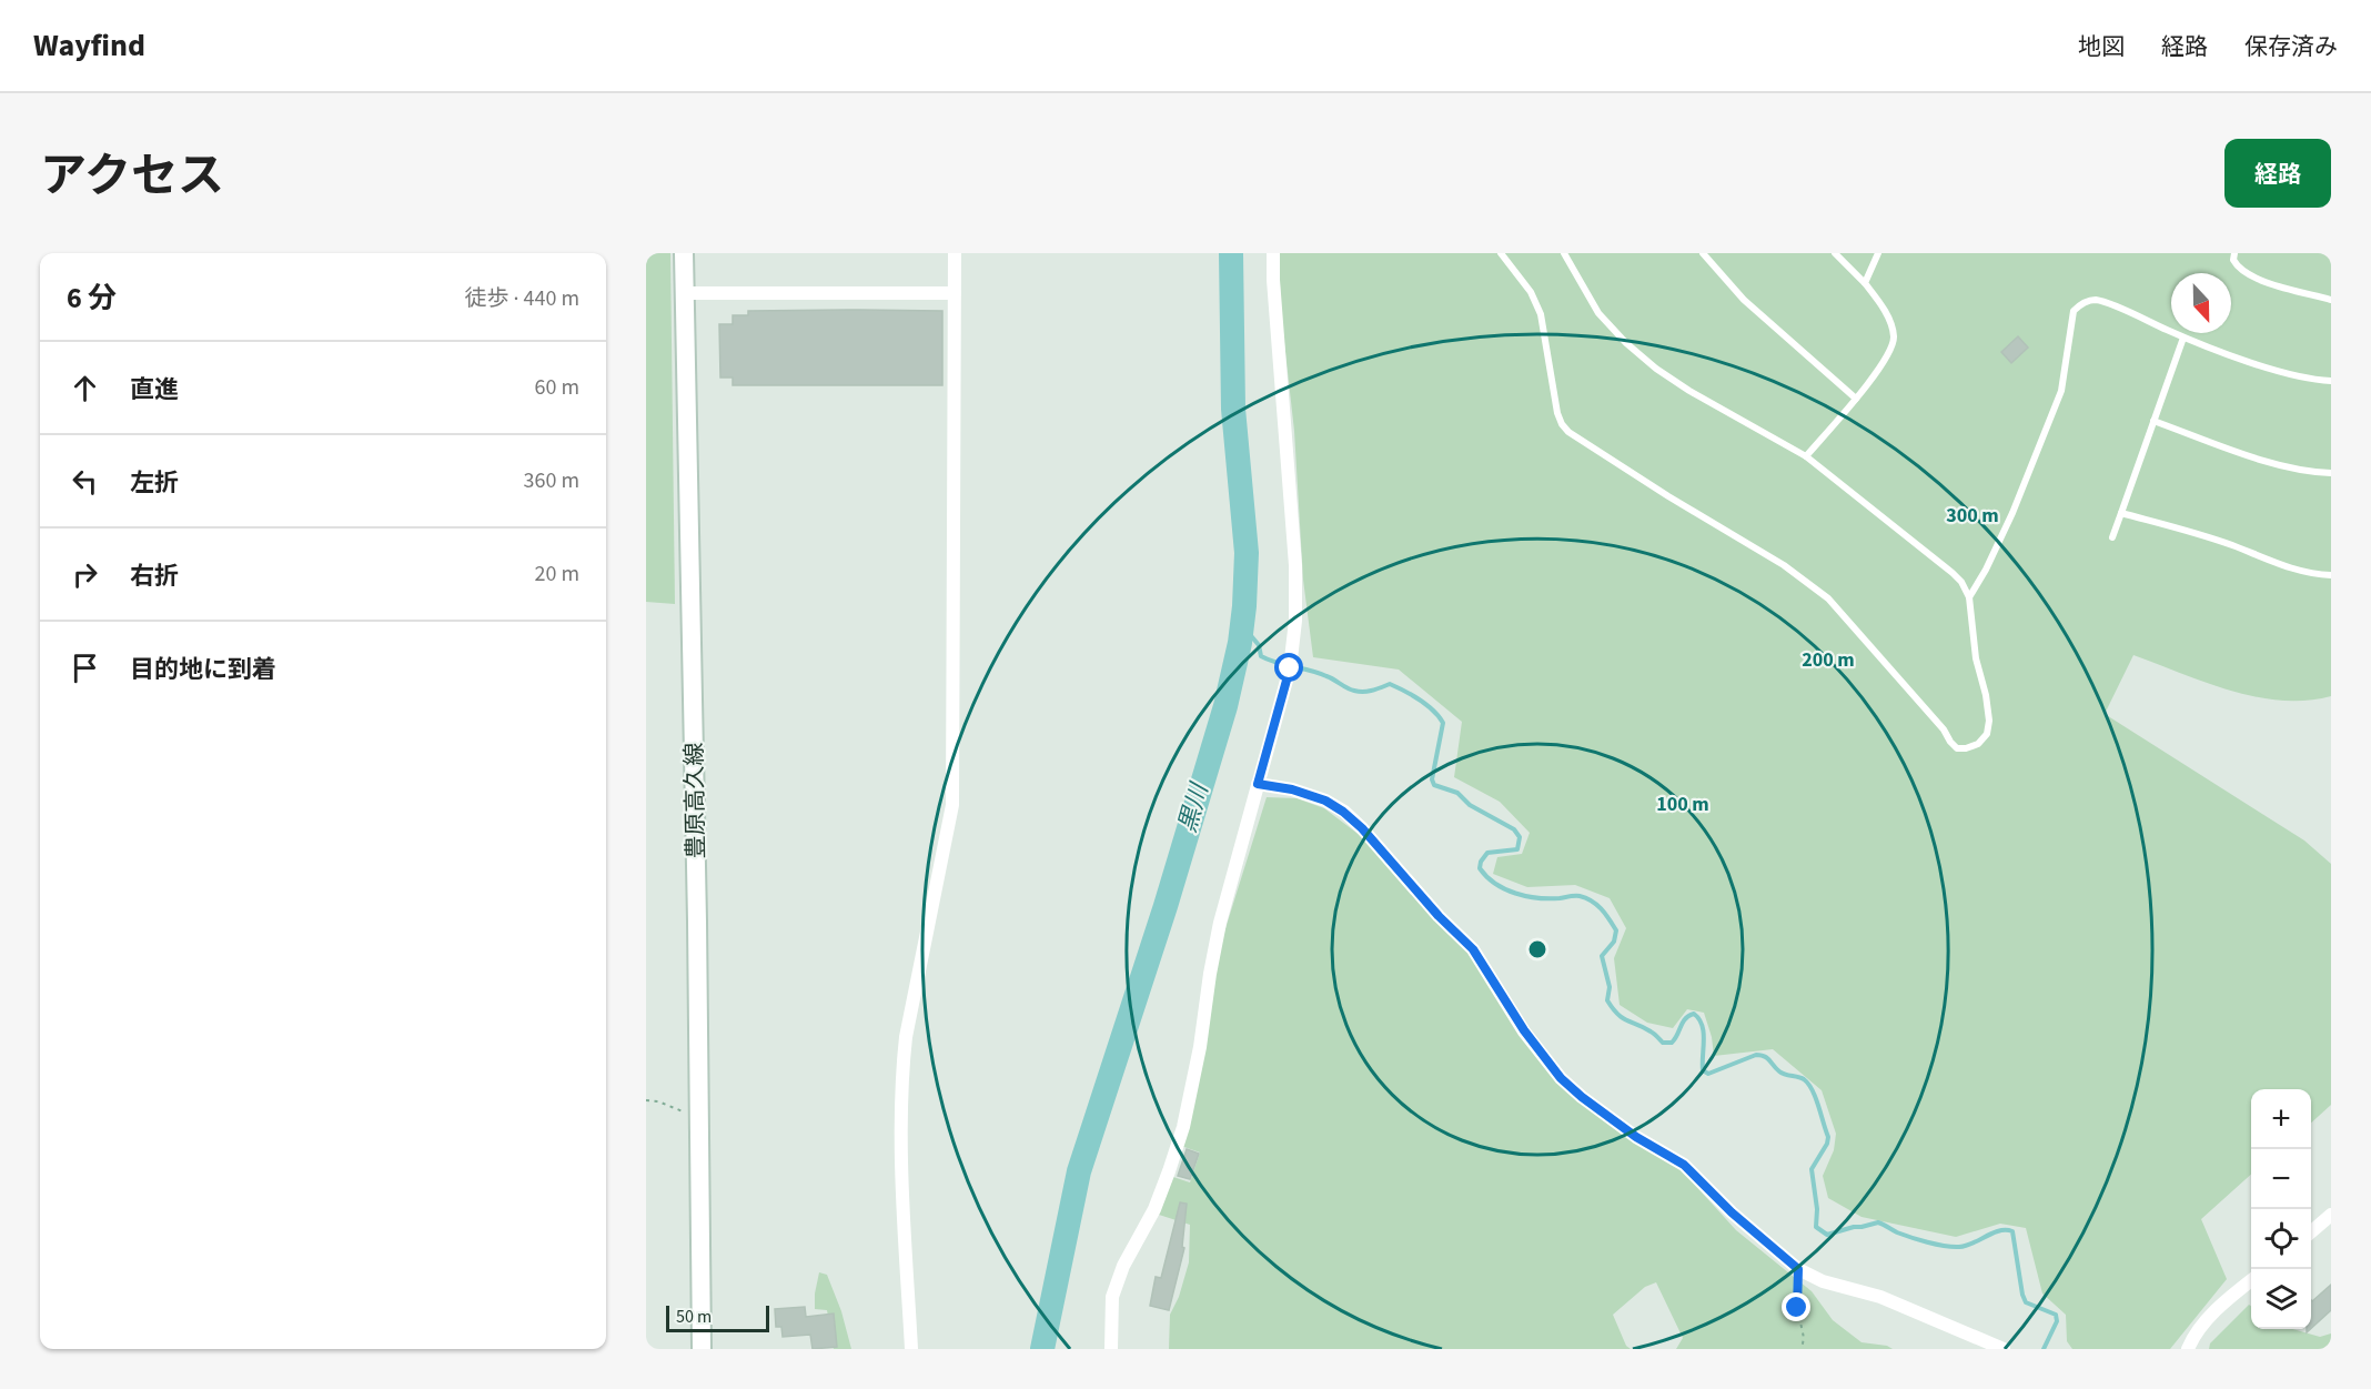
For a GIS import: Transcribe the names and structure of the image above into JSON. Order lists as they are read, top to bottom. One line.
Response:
{"streets":{"main road":["豊原高久線"]},"water":["黒川"],"scale_bar":"50 m","north":"bottom","page":{"header":"Wayfind","nav":["地図","経路","保存済み"],"title":"アクセス","buttons":"経路","heading":["6 分","徒歩 · 440 m"],"list":[["直進","60 m"],["左折","360 m"],["右折","20 m"],"目的地に到着"],"map_buttons":["+","−"],"scale":"50 m"},"rings":["300 m","200 m","100 m"]}
